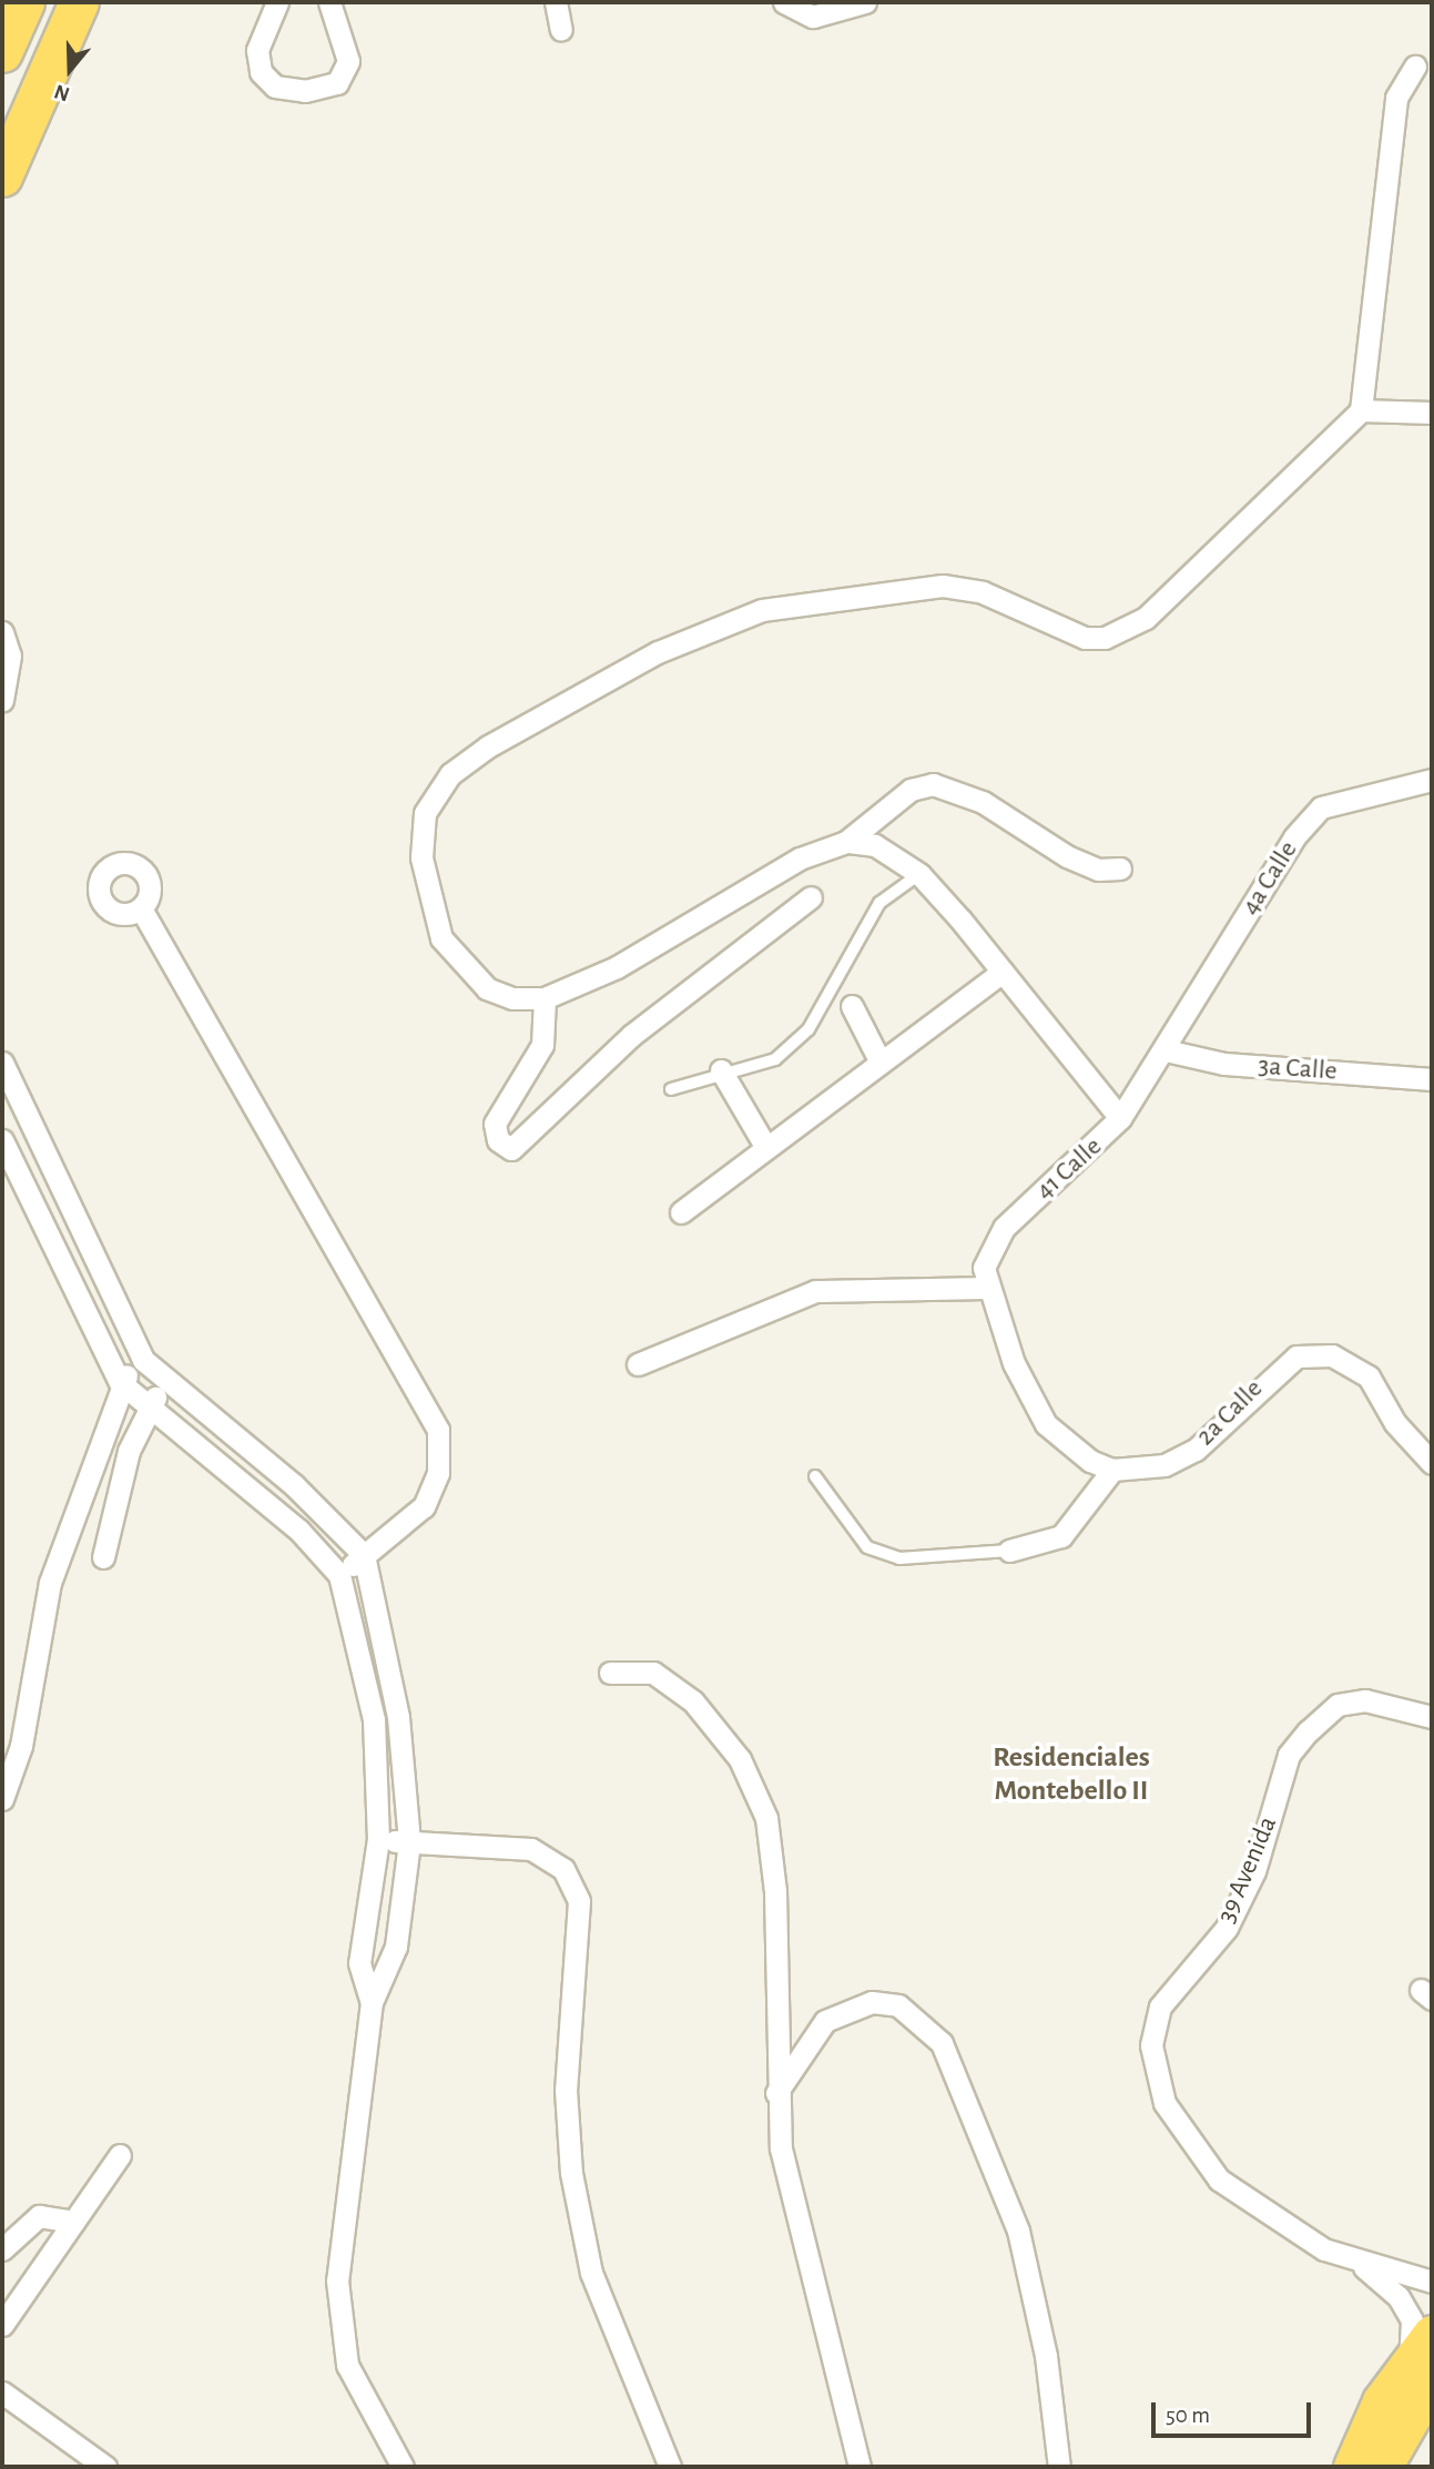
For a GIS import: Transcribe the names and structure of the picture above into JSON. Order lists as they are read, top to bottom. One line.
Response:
{"streets":{"street":["4a Calle","3a Calle","41 Calle","2a Calle","39 Avenida"]},"crossings":[["4a Calle","3a Calle"],["4a Calle","41 Calle"],["3a Calle","41 Calle"],["41 Calle","2a Calle"]],"districts":["Residenciales Montebello II"],"scale_bar":"50 m","north":"bottom"}
